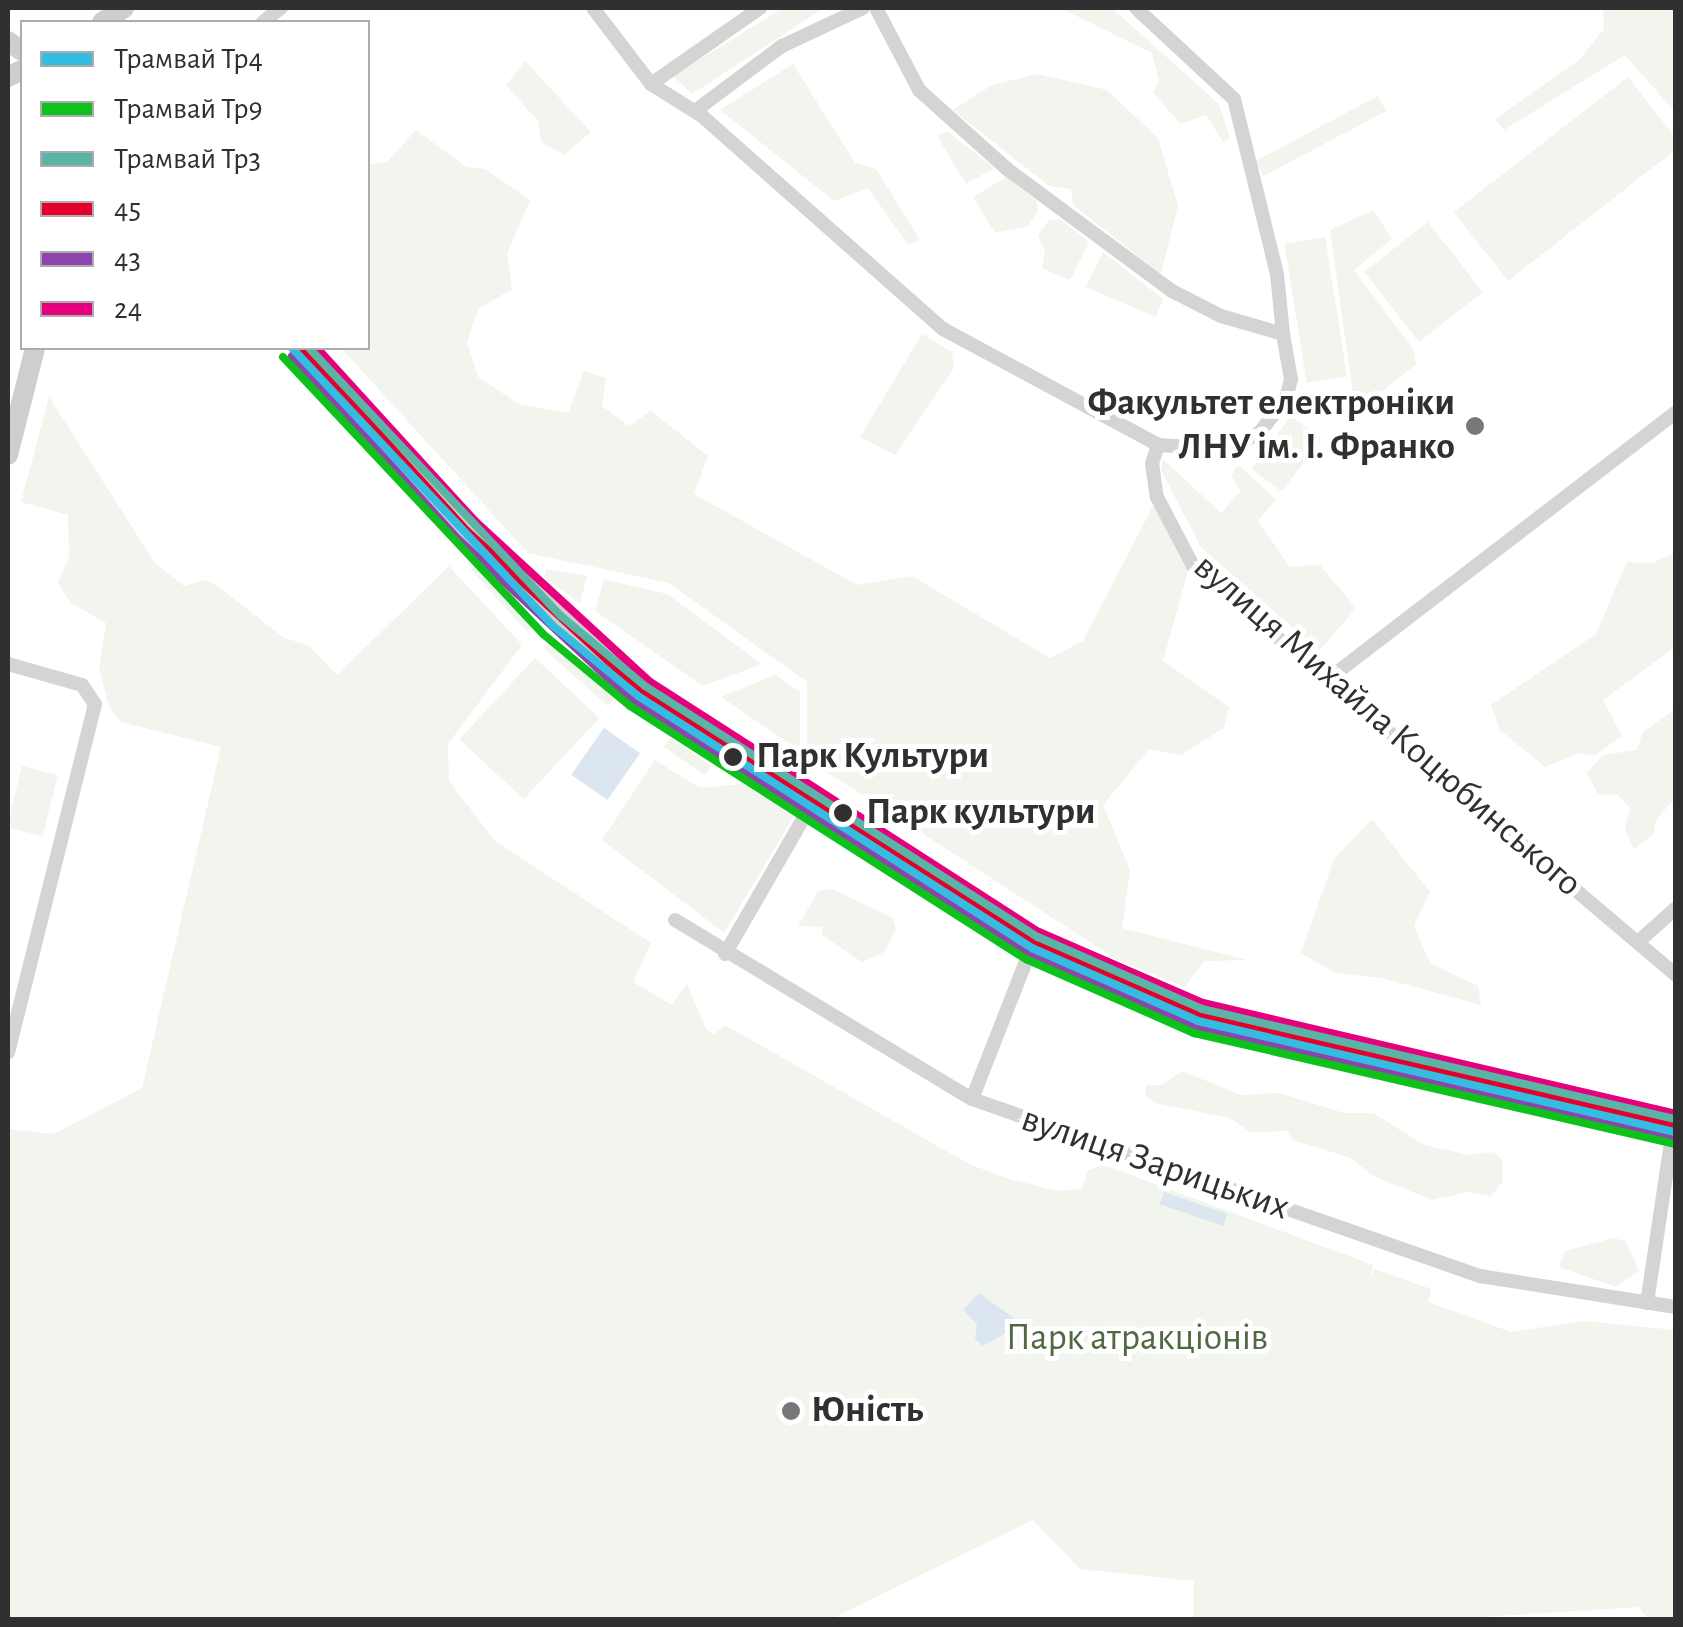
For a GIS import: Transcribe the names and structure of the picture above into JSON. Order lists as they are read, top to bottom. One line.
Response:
{"streets":{"street":["вулиця Михайла Коцюбинського","вулиця Зарицьких"]},"parks":["Парк атракціонів"],"places":["Факультет електроніки ЛНУ ім. І. Франко","Парк Культури","Парк культури","Юність"],"lines":["tram line Тр4","tram line Тр3","transit line 45","transit line 24","transit line 43","tram line Тр9"],"legend":["Трамвай Тр4","Трамвай Тр9","Трамвай Тр3","45","43","24"]}
